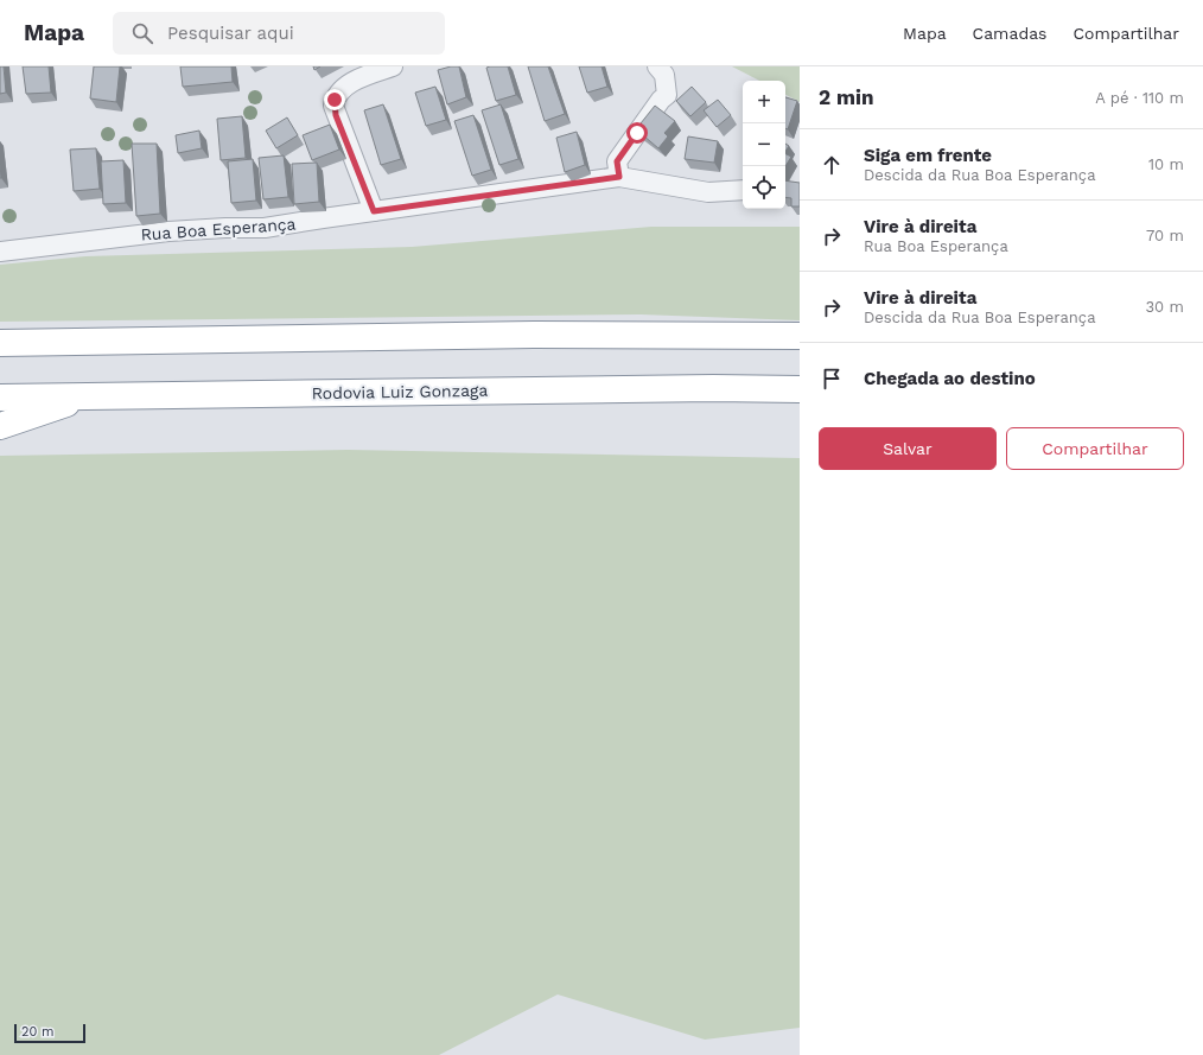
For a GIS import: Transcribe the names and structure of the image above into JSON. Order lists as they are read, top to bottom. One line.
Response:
{"streets":{"highway":["Rodovia Luiz Gonzaga"],"street":["Rua Boa Esperança"]},"scale_bar":"20 m","page":{"header":"Mapa","search":"Pesquisar aqui","nav":["Mapa","Camadas","Compartilhar"],"heading":["2 min","A pé · 110 m"],"map_buttons":["+","−"],"list":[["Siga em frente","Descida da Rua Boa Esperança","10 m"],["Vire à direita","Rua Boa Esperança","70 m"],["Vire à direita","Descida da Rua Boa Esperança","30 m"],"Chegada ao destino"],"buttons":["Salvar","Compartilhar"],"scale":"20 m"}}
